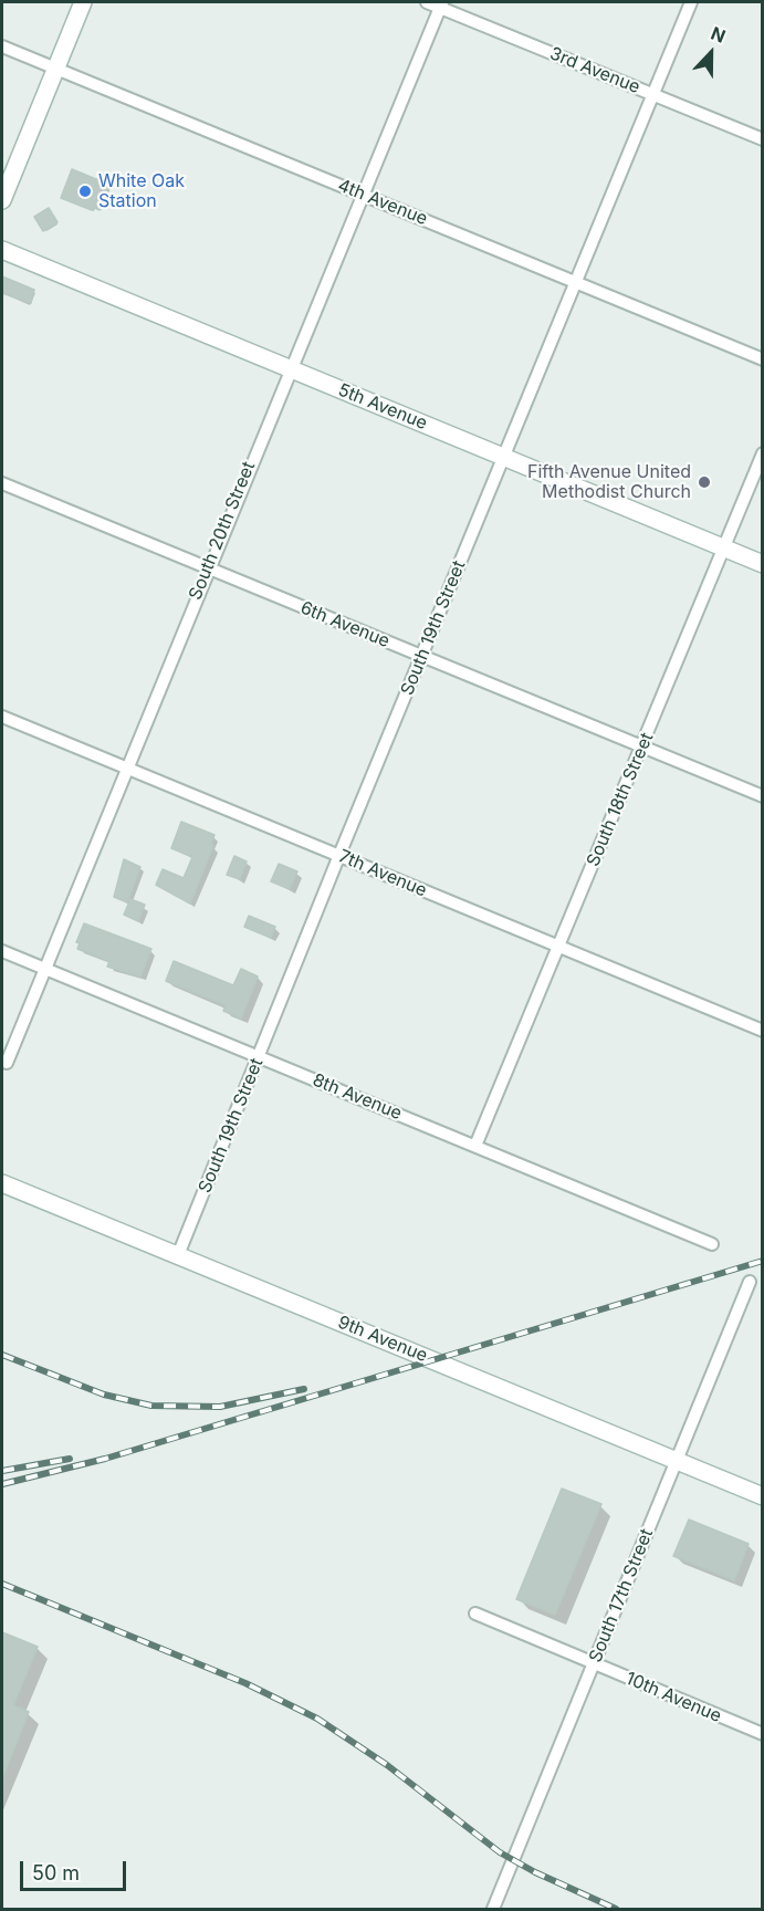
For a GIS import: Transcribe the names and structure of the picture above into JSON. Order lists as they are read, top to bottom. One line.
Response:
{"streets":{"street":["3rd Avenue","4th Avenue","5th Avenue","South 20th Street","6th Avenue","South 19th Street","South 18th Street","7th Avenue","8th Avenue","9th Avenue","South 17th Street","10th Avenue"]},"crossings":[["3rd Avenue","South 20th Street"],["3rd Avenue","South 19th Street"],["4th Avenue","South 20th Street"],["4th Avenue","South 19th Street"],["5th Avenue","South 20th Street"],["5th Avenue","South 19th Street"],["5th Avenue","South 18th Street"],["South 20th Street","6th Avenue"],["South 20th Street","7th Avenue"],["South 20th Street","8th Avenue"],["6th Avenue","South 19th Street"],["6th Avenue","South 18th Street"],["South 19th Street","7th Avenue"],["South 19th Street","8th Avenue"],["South 19th Street","9th Avenue"],["South 18th Street","7th Avenue"],["South 18th Street","8th Avenue"],["9th Avenue","South 17th Street"],["South 17th Street","10th Avenue"]],"places":["White Oak Station","Fifth Avenue United Methodist Church"],"scale_bar":"50 m","north":"top"}
